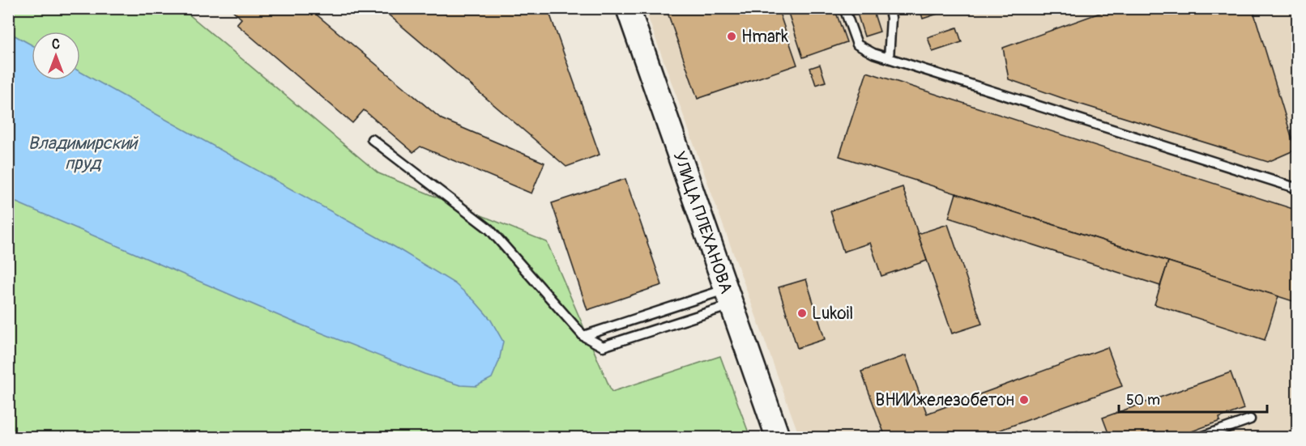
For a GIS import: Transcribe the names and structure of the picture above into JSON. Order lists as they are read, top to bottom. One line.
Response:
{"streets":{"main road":["УЛИЦА ПЛЕХАНОВА"]},"water":["Владимирский пруд"],"places":["Hmark","Lukoil","ВНИИжелезобетон"],"scale_bar":"50 m","north":"top"}
